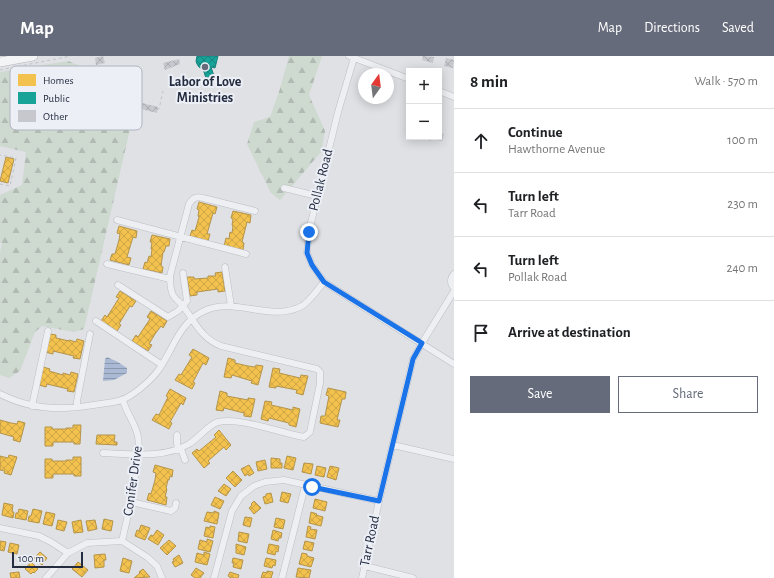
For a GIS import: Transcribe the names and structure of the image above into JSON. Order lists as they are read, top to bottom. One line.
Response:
{"streets":{"street":["Pollak Road","Conifer Drive","Tarr Road"]},"crossings":[["Pollak Road","Tarr Road"]],"places":["Labor of Love Ministries"],"legend":["Homes","Public","Other"],"scale_bar":"100 m","north":"top","page":{"header":"Map","nav":["Map","Directions","Saved"],"heading":["8 min","Walk · 570 m"],"map_buttons":["+","−"],"list":[["Continue","Hawthorne Avenue","100 m"],["Turn left","Tarr Road","230 m"],["Turn left","Pollak Road","240 m"],"Arrive at destination"],"buttons":["Save","Share"],"scale":"100 m"}}
